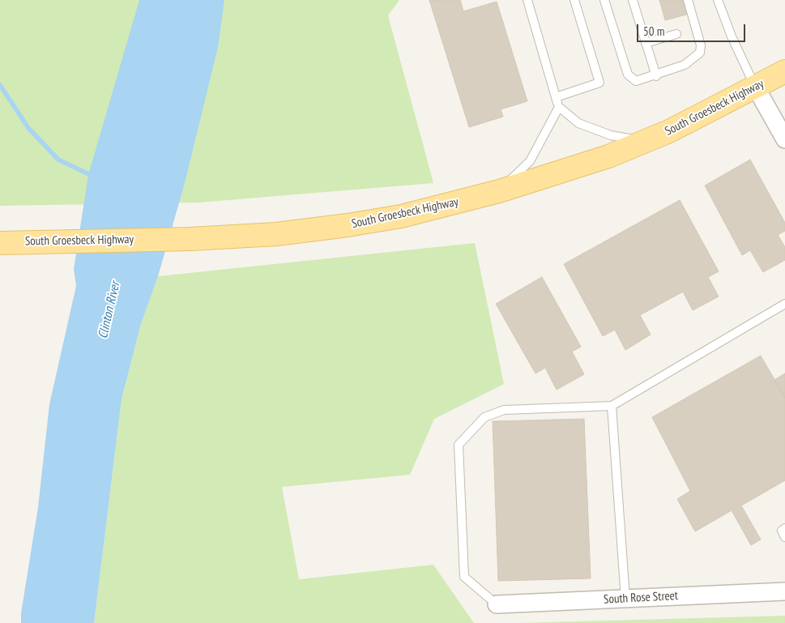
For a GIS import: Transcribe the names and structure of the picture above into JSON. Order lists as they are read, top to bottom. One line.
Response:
{"streets":{"main road":["South Groesbeck Highway"],"street":["South Rose Street"]},"water":["Clinton River"],"scale_bar":"50 m"}
